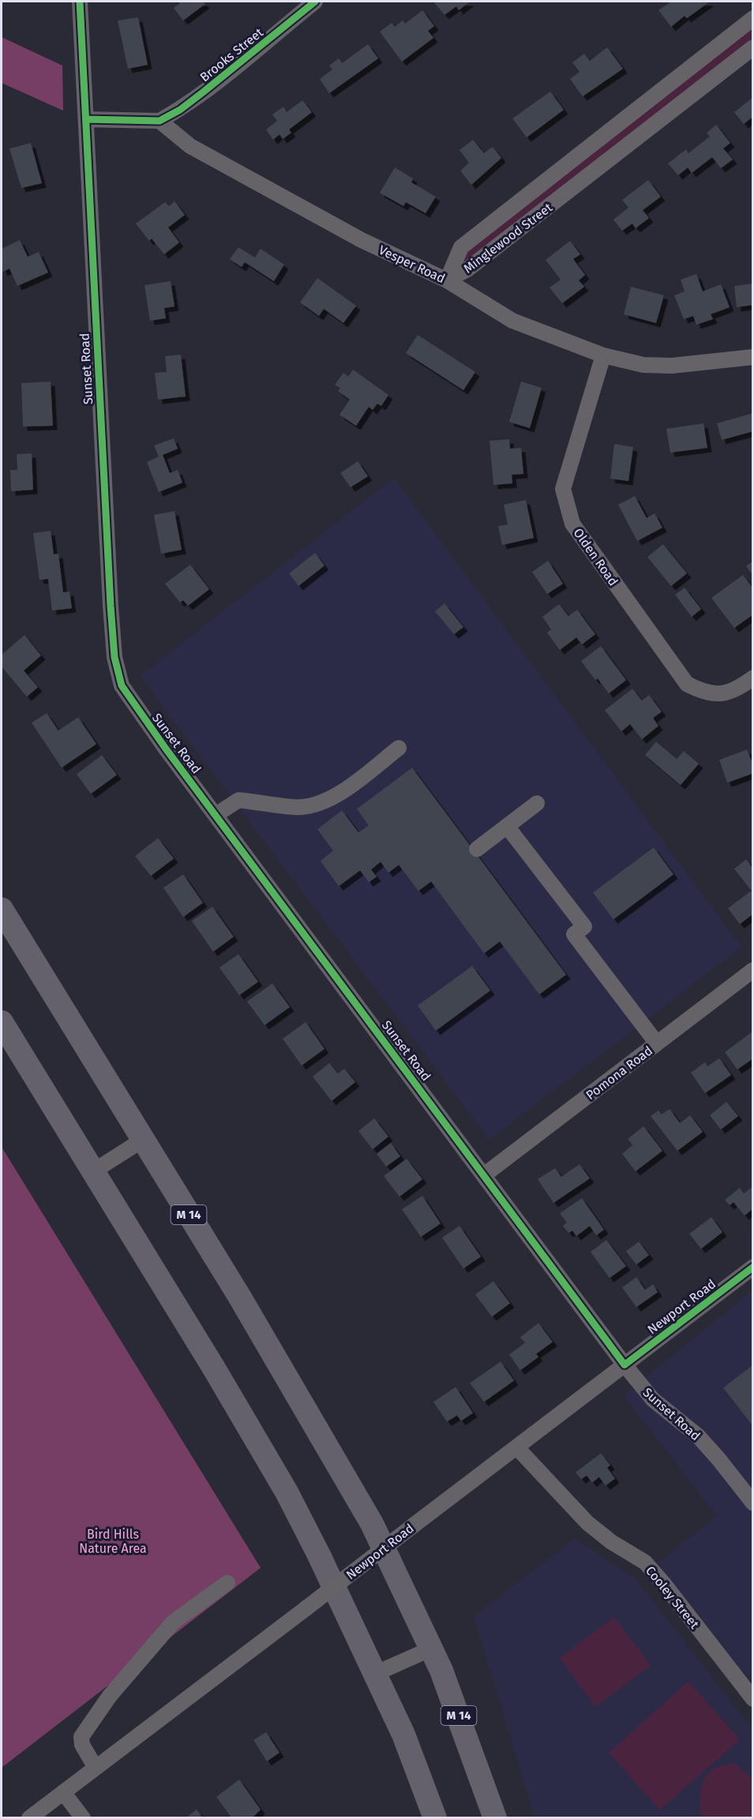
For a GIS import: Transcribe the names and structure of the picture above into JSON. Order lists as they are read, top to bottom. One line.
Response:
{"streets":{"highway":["M 14"],"street":["Brooks Street","Minglewood Street","Vesper Road","Sunset Road","Olden Road","Pomona Road","Newport Road","Cooley Street"]},"crossings":[["Brooks Street","Vesper Road"],["Minglewood Street","Vesper Road"],["Vesper Road","Olden Road"],["Sunset Road","Pomona Road"],["Sunset Road","Newport Road"],["Newport Road","Cooley Street"]],"parks":["Bird Hills Nature Area"]}
